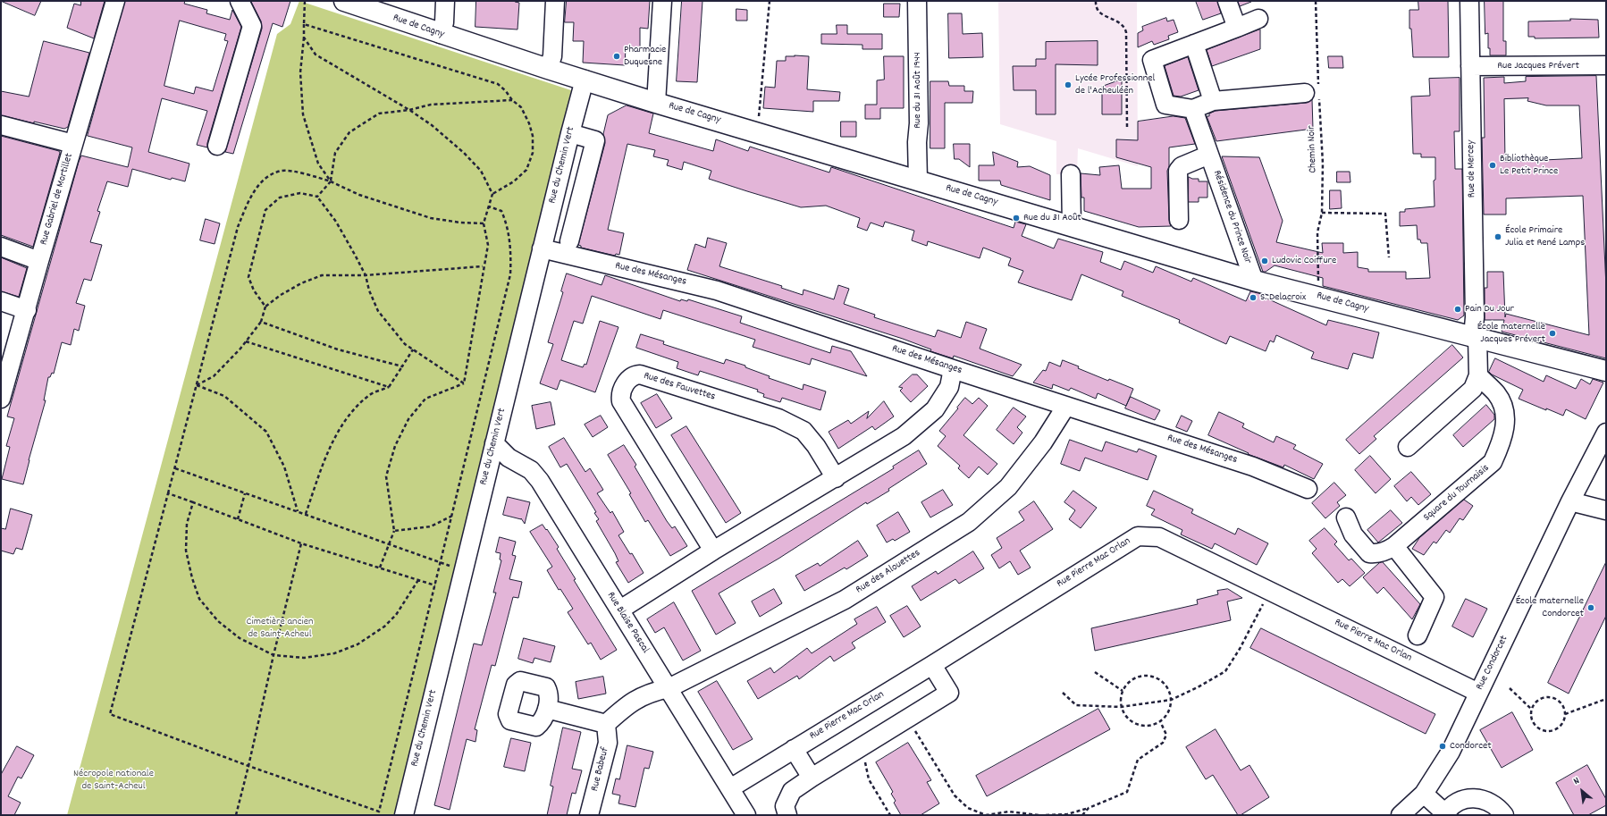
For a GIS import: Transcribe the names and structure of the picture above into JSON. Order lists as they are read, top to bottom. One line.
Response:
{"streets":{"main road":["Rue de Cagny"],"street":["Rue Jacques Prévert","Rue du 31 Août 1944","Rue du Chemin Vert","Rue de Mercey","Rue Gabriel de Mortillet","Résidence du Prince Noir","Rue des Mésanges","Rue des Fauvettes","Square du Tournaisis","Rue Pierre Mac Orlan","Rue des Alouettes","Rue Blaise Pascal","Rue Condorcet","Rue Babeuf"],"path":["Chemin Noir"]},"crossings":[["Rue de Cagny","Rue du 31 Août 1944"],["Rue de Cagny","Chemin Noir"],["Rue de Cagny","Rue du Chemin Vert"],["Rue de Cagny","Rue de Mercey"],["Rue de Cagny","Résidence du Prince Noir"],["Rue Jacques Prévert","Rue de Mercey"],["Rue du Chemin Vert","Rue des Mésanges"],["Rue du Chemin Vert","Rue Blaise Pascal"],["Rue des Mésanges","Rue des Alouettes"],["Rue Pierre Mac Orlan","Rue Blaise Pascal"],["Rue Pierre Mac Orlan","Rue Condorcet"],["Rue des Alouettes","Rue Blaise Pascal"]],"parks":["Cimetière ancien de Saint-Acheul","Nécropole nationale de Saint-Acheul"],"places":["Pharmacie Duquesne","Lycée Professionnel de l'Acheuléen","Bibliothèque Le Petit Prince","Rue du 31 Août","École Primaire Julia et René Lamps","Ludovic Coiffure","S. Delacroix","Pain Du Jour","École maternelle Jacques Prévert","École maternelle Condorcet","Condorcet"],"north":"top left"}
